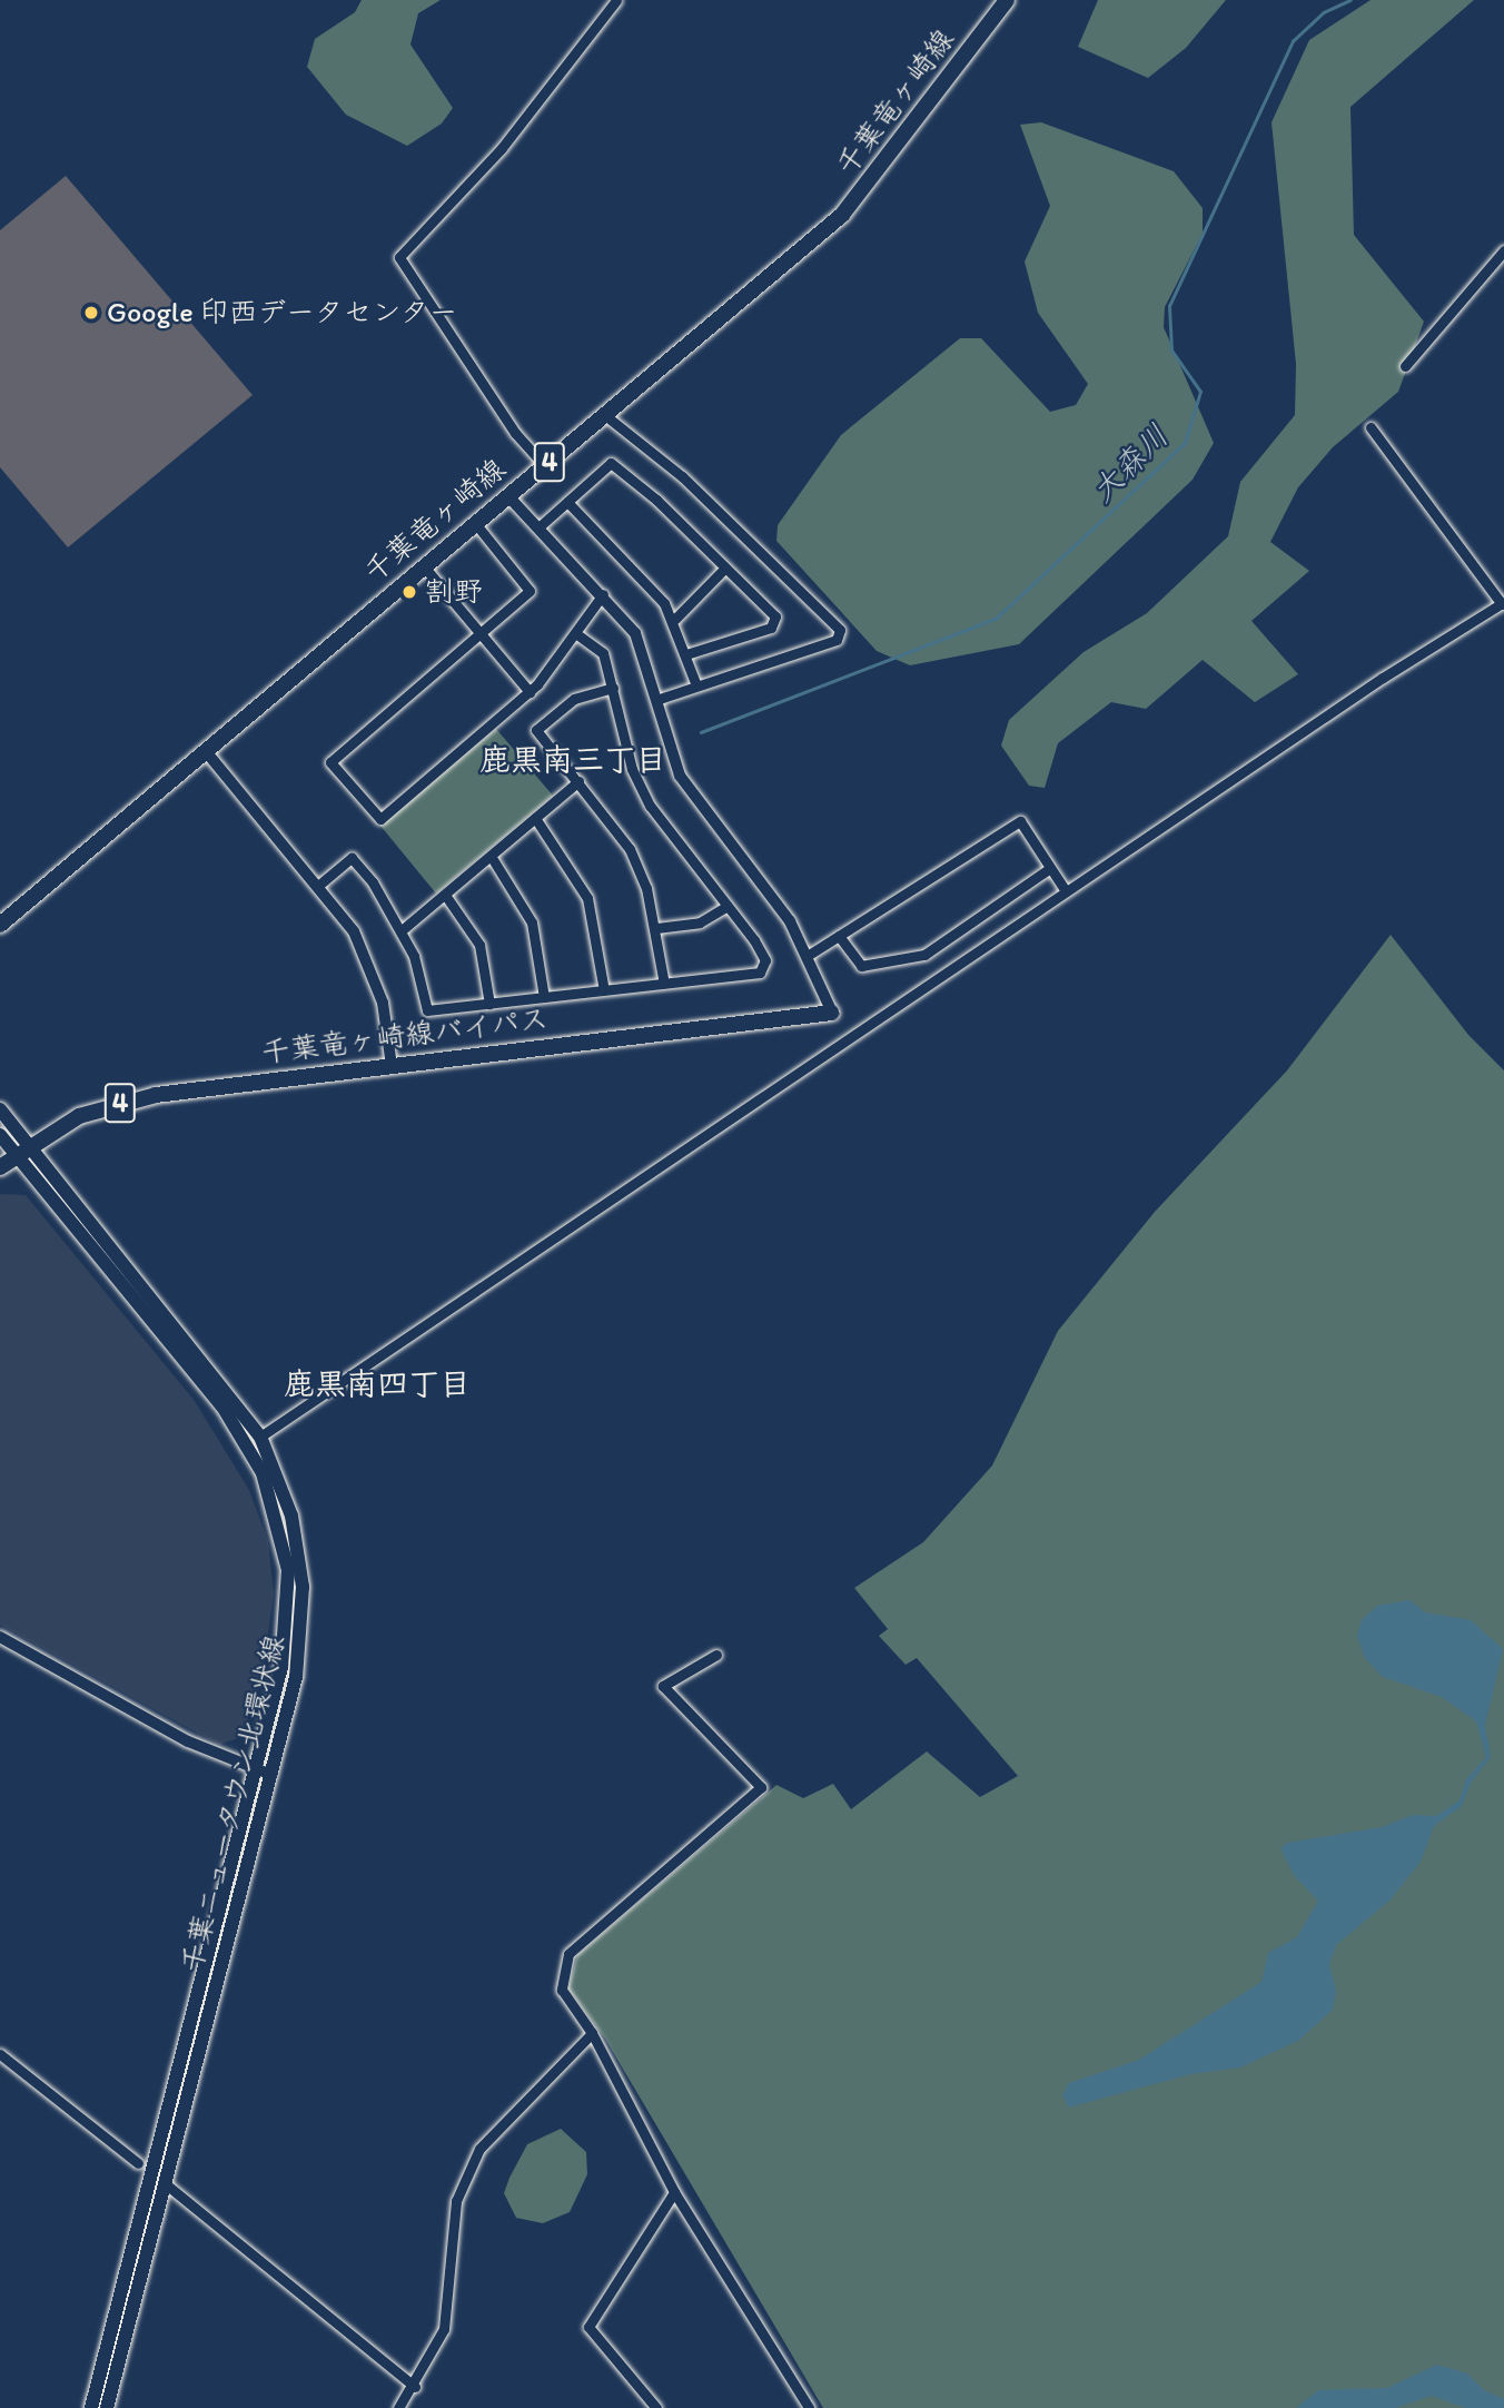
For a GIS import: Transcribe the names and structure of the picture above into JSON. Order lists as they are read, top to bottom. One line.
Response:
{"streets":{"main road":["千葉竜ヶ崎線","4","千葉竜ヶ崎線バイパス","千葉ニュータウン北環状線"]},"crossings":[["千葉竜ヶ崎線バイパス","千葉ニュータウン北環状線"]],"districts":["鹿黒南三丁目","鹿黒南四丁目"],"water":["大森川"],"places":["Google 印西データセンター","割野"]}
